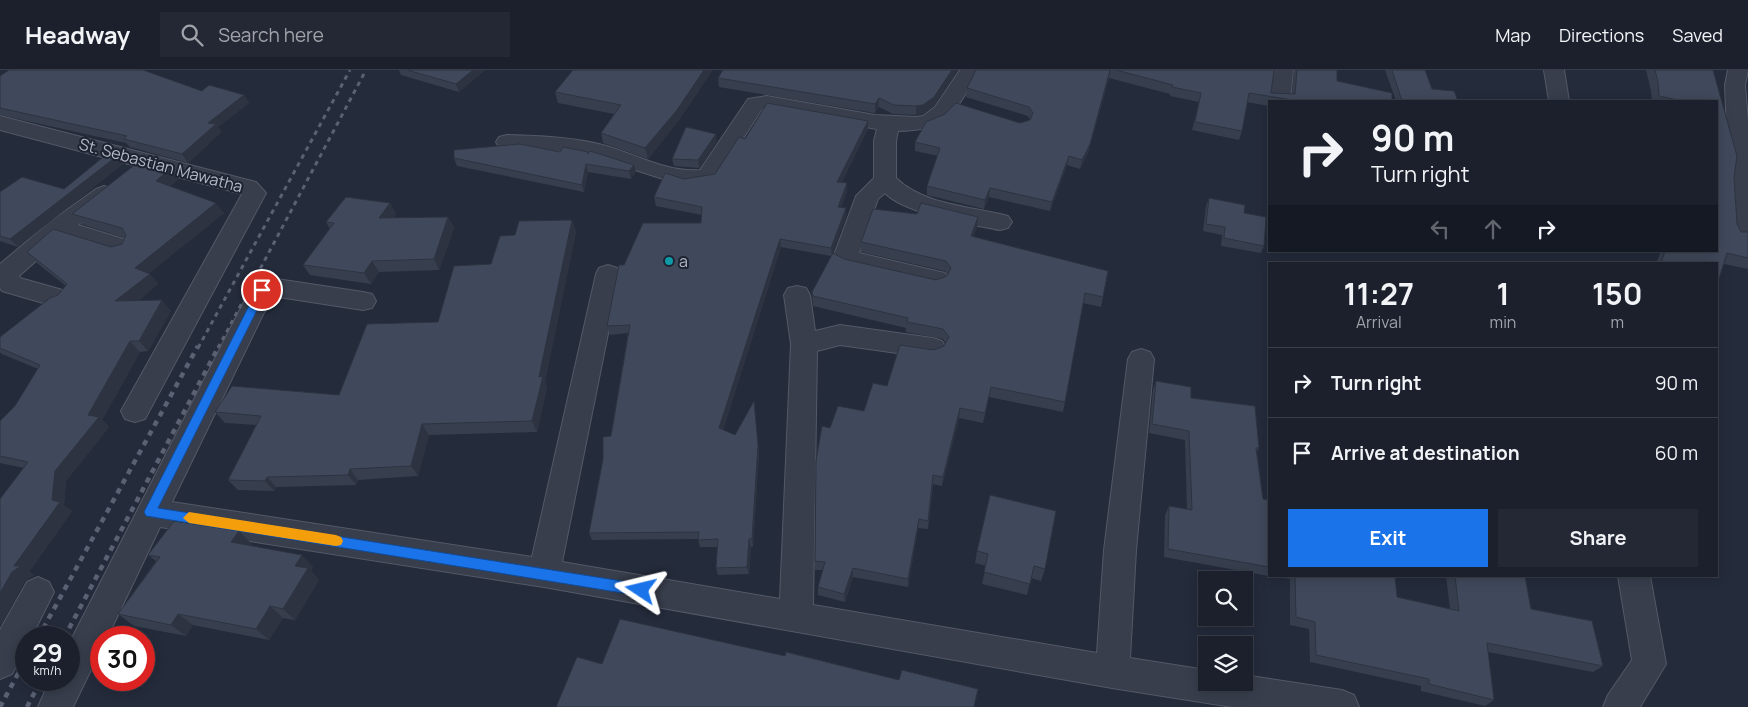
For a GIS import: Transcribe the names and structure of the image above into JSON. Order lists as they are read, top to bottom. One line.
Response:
{"streets":{"street":["St. Sebastian Mawatha"]},"places":["a"],"page":{"header":"Headway","search":"Search here","nav":["Map","Directions","Saved"],"turn":["90 m","Turn right"],"eta":["11:27","Arrival","1","min","150","m"],"list":[{"name":"Turn right","value":"90 m"},{"name":"Arrive at destination","value":"60 m"}],"buttons":["Exit","Share"],"speed":"29 km/h","limit":"30"}}
